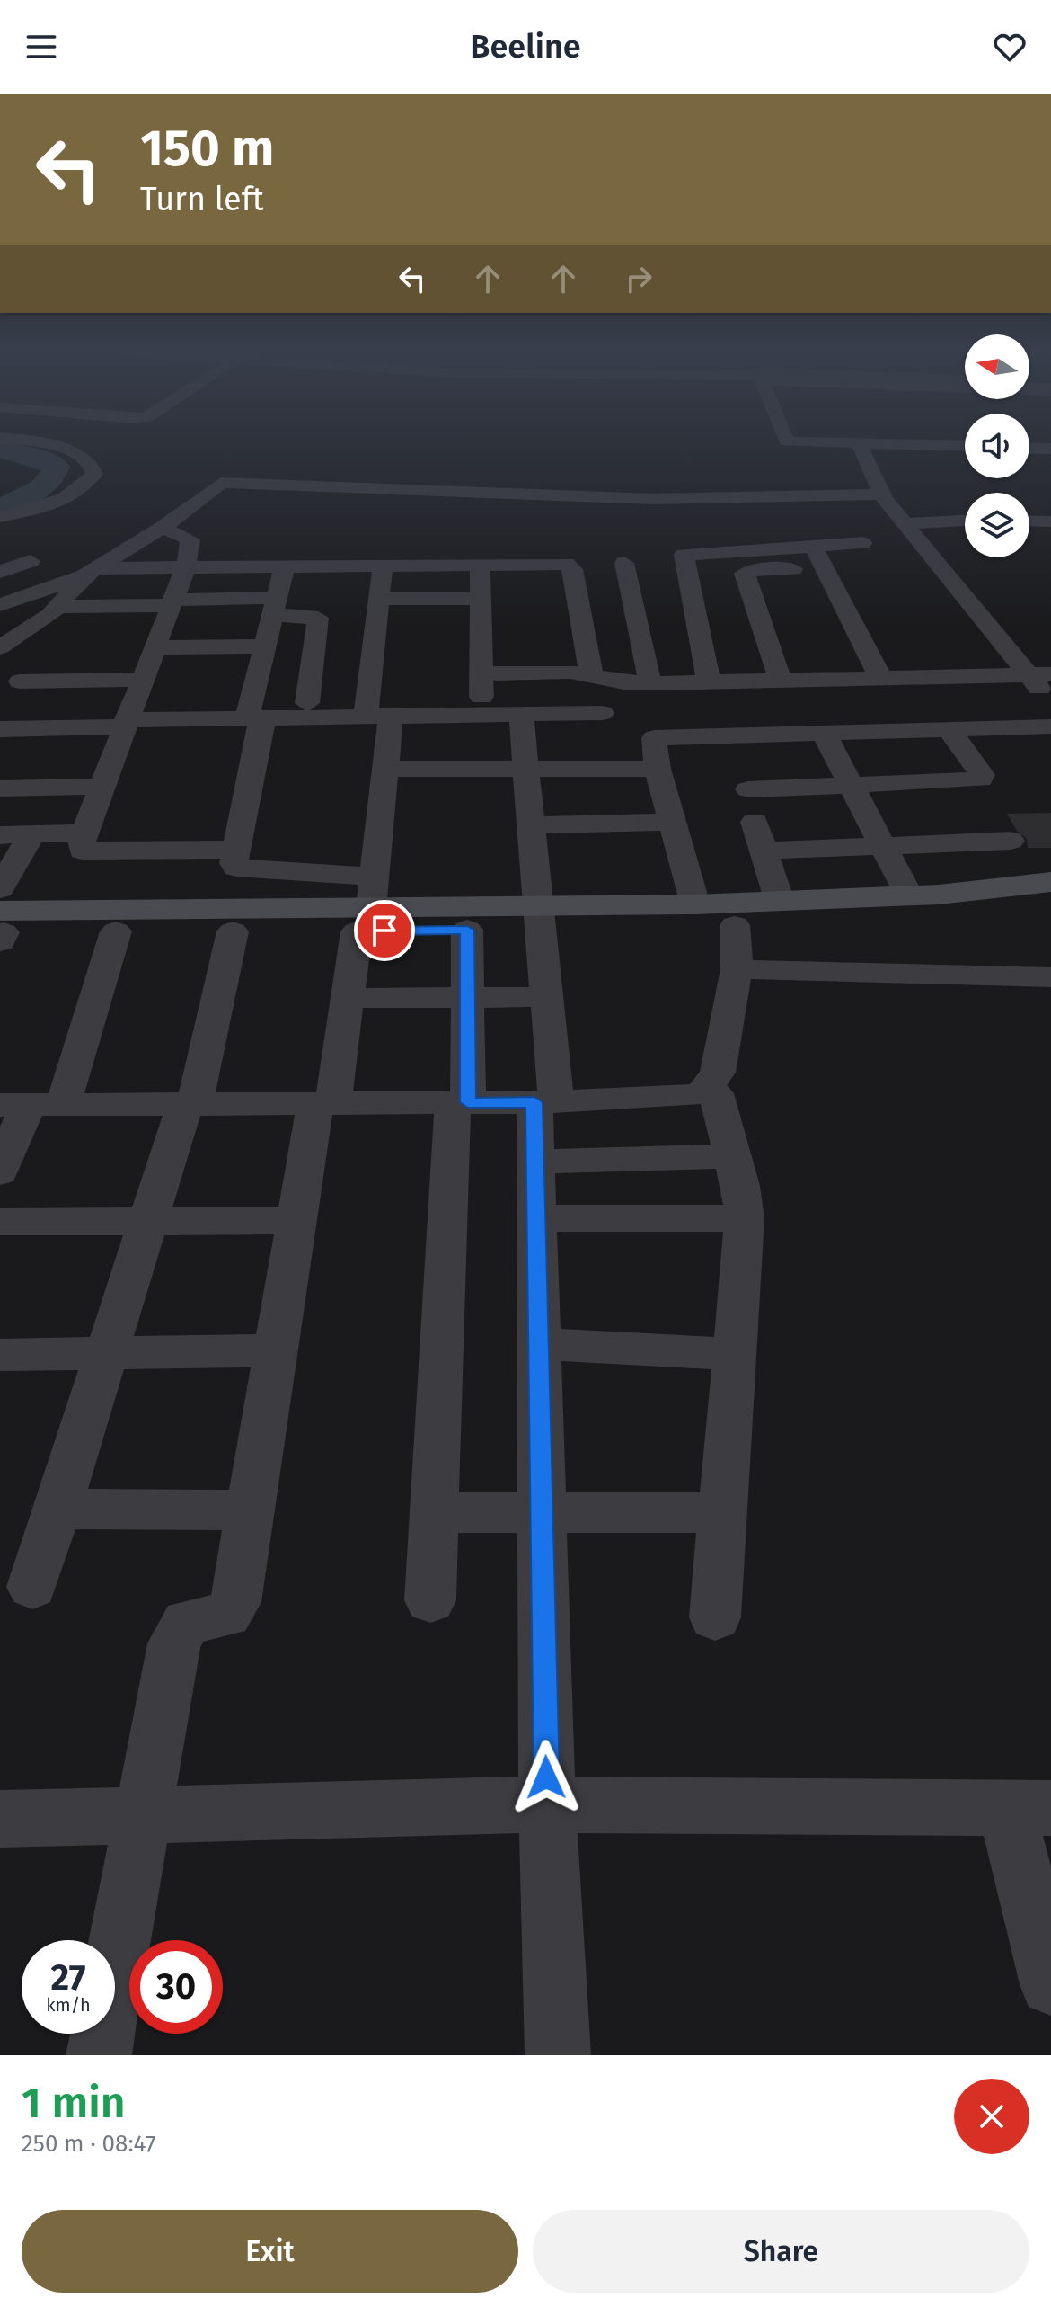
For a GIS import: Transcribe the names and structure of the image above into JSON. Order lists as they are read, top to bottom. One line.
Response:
{"north":"left","page":{"header":"Beeline","turn":["150 m","Turn left"],"speed":"27 km/h","limit":"30","heading":["1 min","250 m · 08:47"],"buttons":["Exit","Share"]}}
